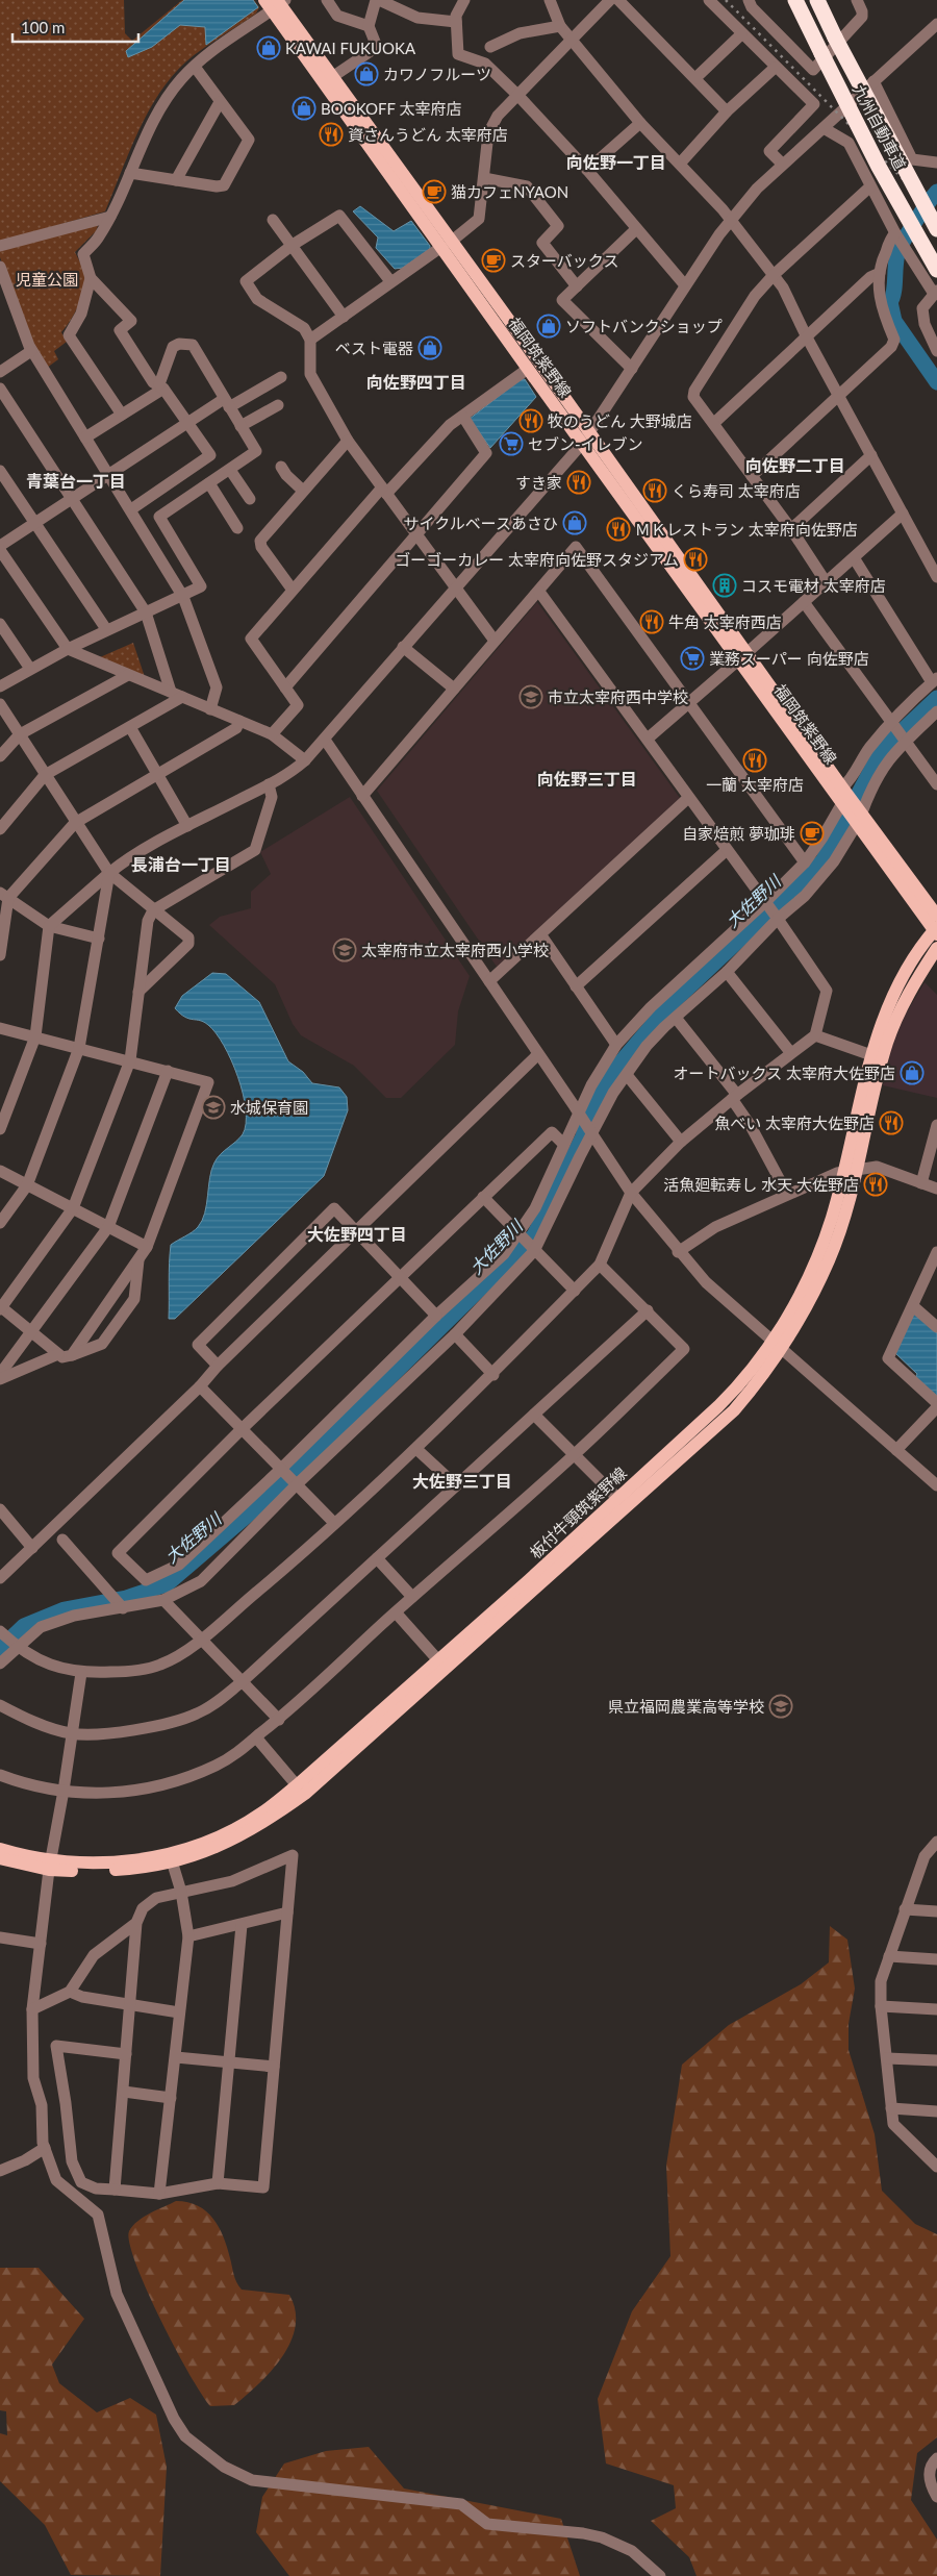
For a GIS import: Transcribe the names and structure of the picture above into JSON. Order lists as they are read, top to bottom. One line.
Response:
{"streets":{"highway":["九州自動車道"],"main road":["福岡筑紫野線","板付牛頸筑紫野線"]},"crossings":[["福岡筑紫野線","板付牛頸筑紫野線"]],"districts":["向佐野一丁目","向佐野四丁目","向佐野二丁目","青葉台一丁目","向佐野三丁目","長浦台一丁目","大佐野四丁目","大佐野三丁目"],"water":["大佐野川"],"parks":["児童公園"],"places":{"shop":["KAWAI FUKUOKA","カワノフルーツ","BOOKOFF 太宰府店","ソフトバンクショップ","ベスト電器","サイクルベースあさひ","オートバックス 太宰府大佐野店"],"restaurant":["資さんうどん 太宰府店","牧のうどん 大野城店","すき家","くら寿司 太宰府店","ＭＫレストラン 太宰府向佐野店","ゴーゴーカレー 太宰府向佐野スタジアム","牛角 太宰府西店","一蘭 太宰府店","魚べい 太宰府大佐野店","活魚廻転寿し 水天 大佐野店"],"cafe":["猫カフェNYAON","スターバックス","自家焙煎 夢珈琲"],"supermarket":["セブン-イレブン","業務スーパー 向佐野店"],"building":["コスモ電材 太宰府店"],"school or university":["市立太宰府西中学校","太宰府市立太宰府西小学校","水城保育園","県立福岡農業高等学校"]},"scale_bar":"100 m"}
